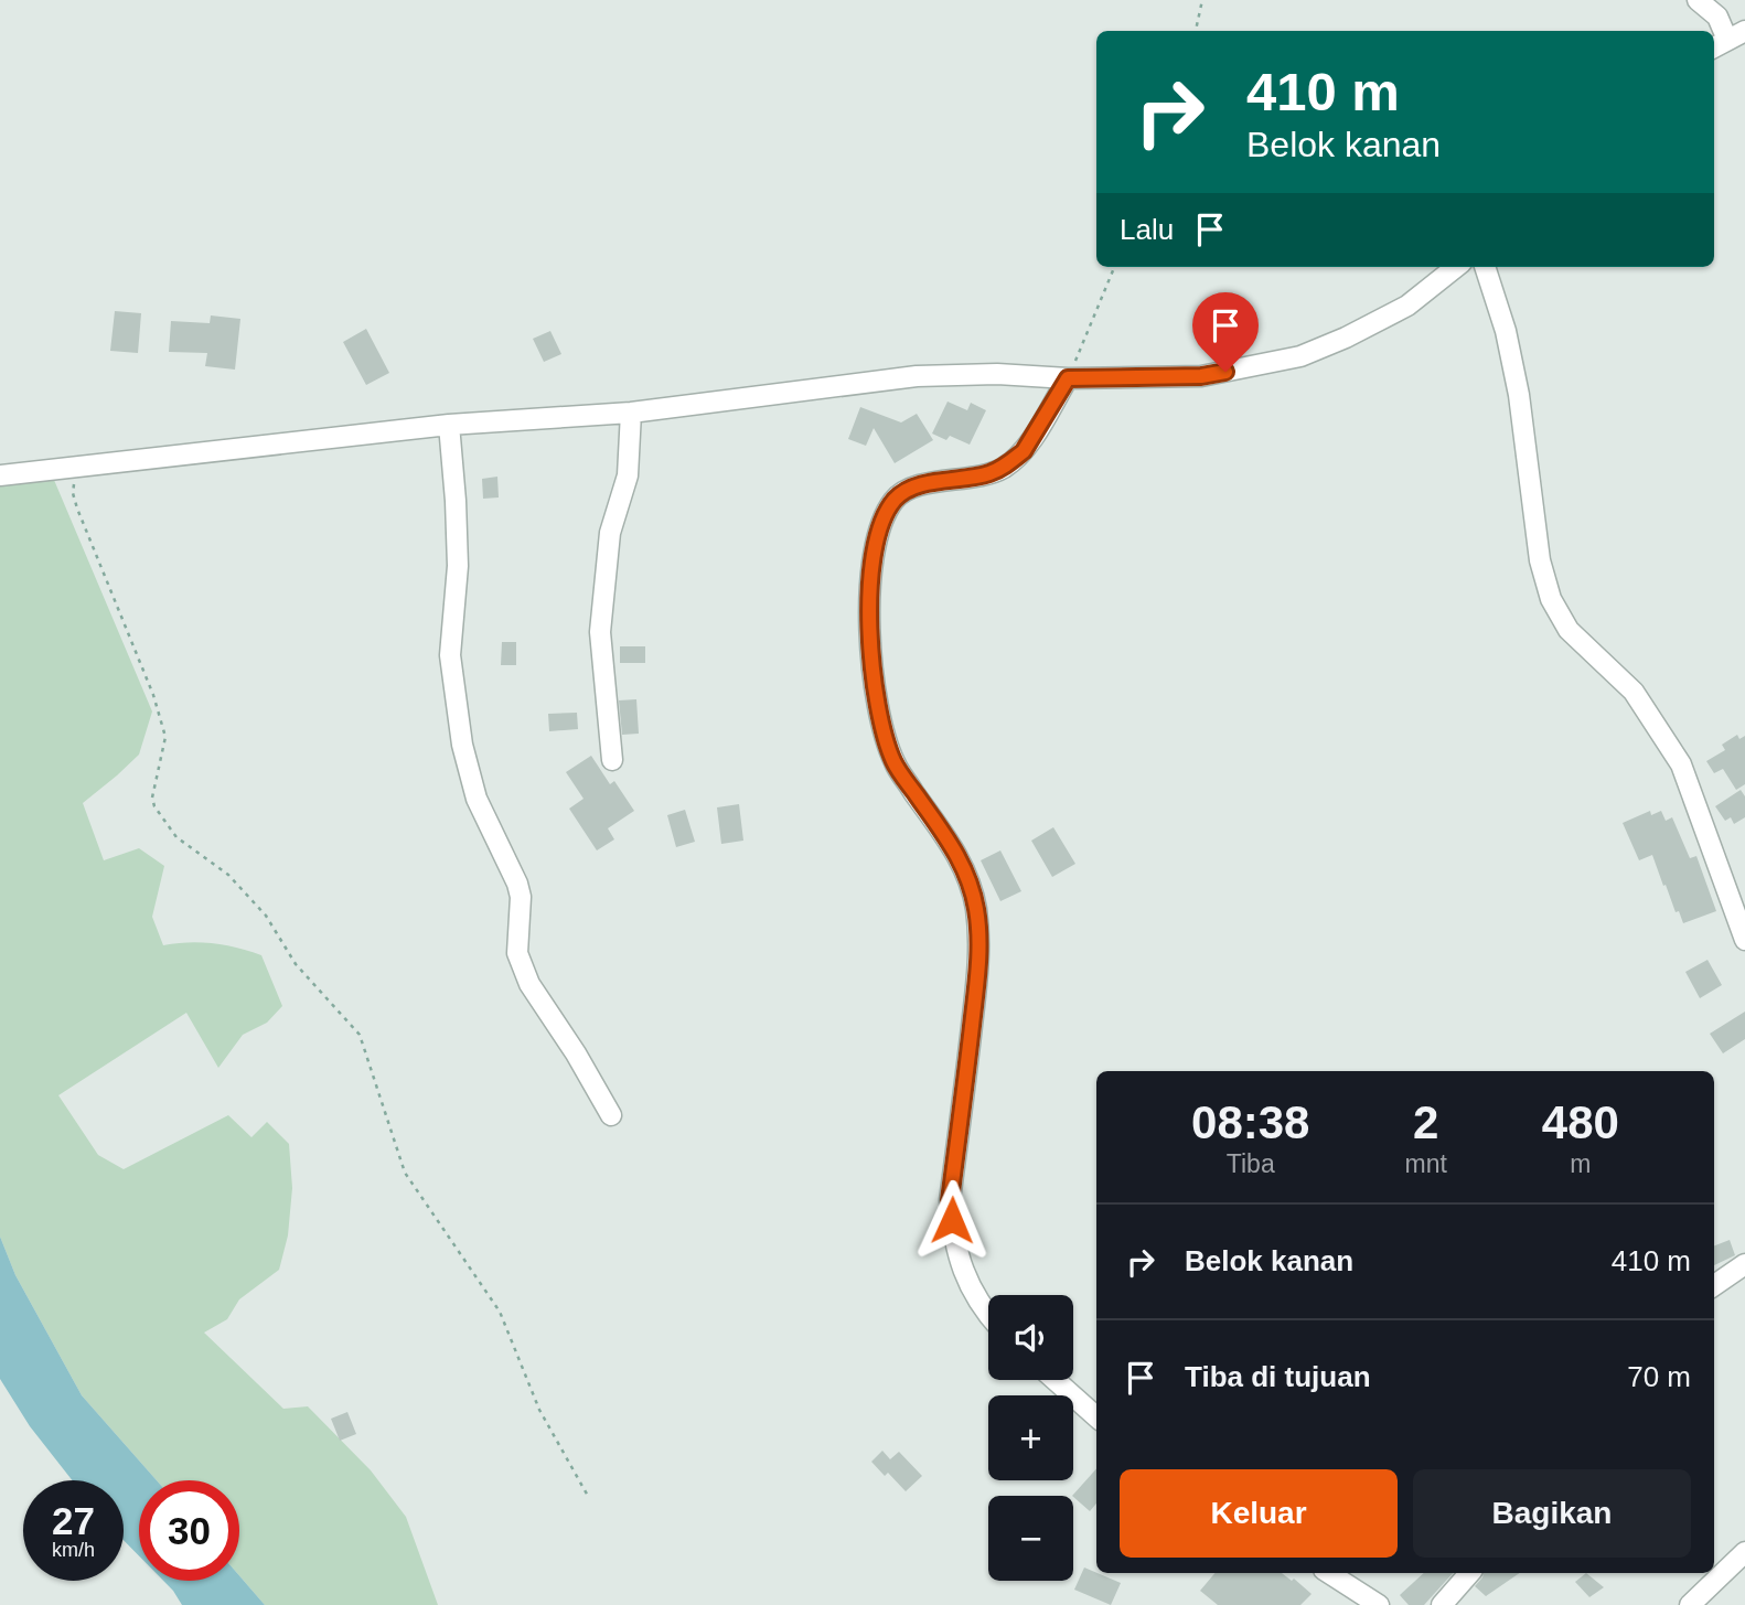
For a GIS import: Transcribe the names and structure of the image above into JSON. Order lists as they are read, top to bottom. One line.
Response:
{"page":{"turn":["410 m","Belok kanan"],"then":"Lalu","eta":["08:38","Tiba","2","mnt","480","m"],"list":[{"name":"Belok kanan","value":"410 m"},{"name":"Tiba di tujuan","value":"70 m"}],"map_buttons":["+","−"],"buttons":["Keluar","Bagikan"],"speed":"27 km/h","limit":"30"}}
